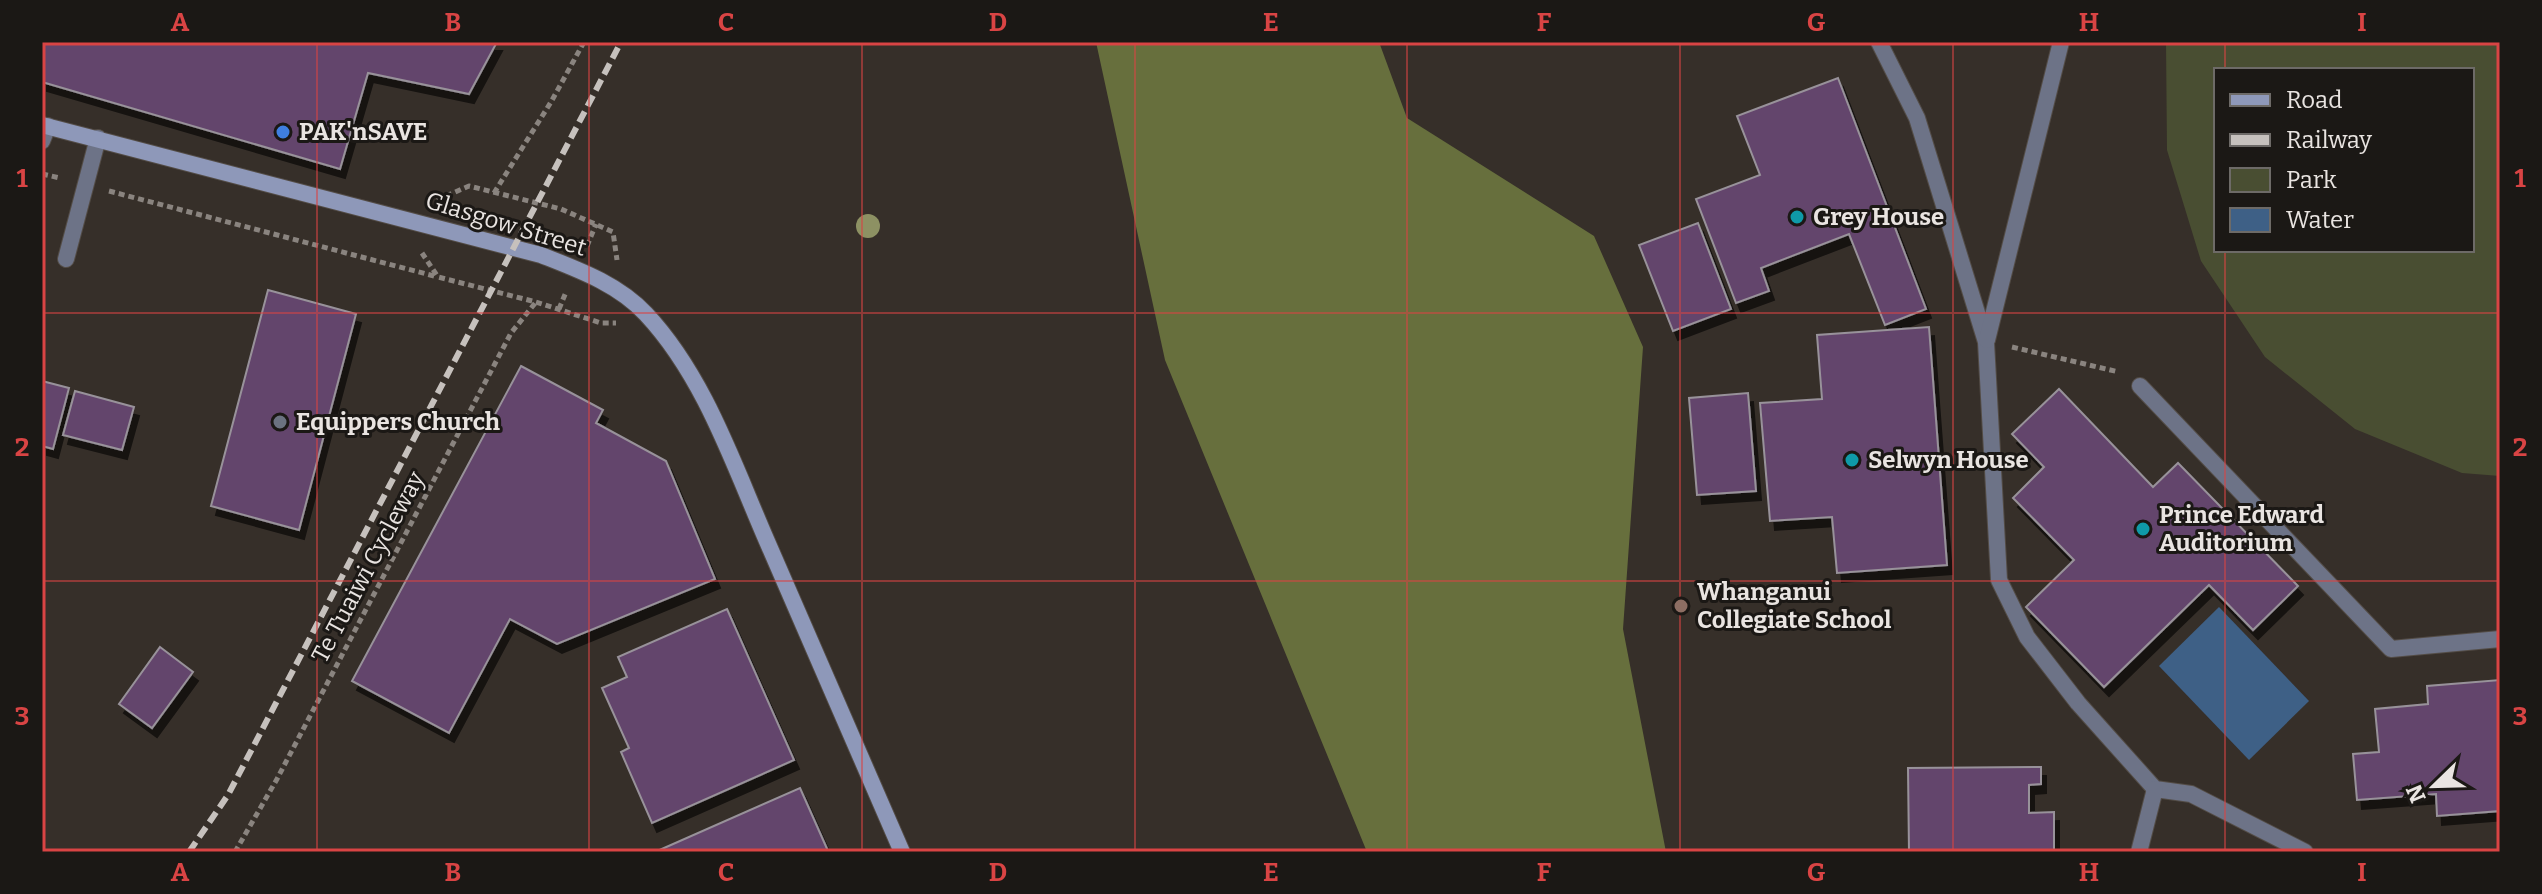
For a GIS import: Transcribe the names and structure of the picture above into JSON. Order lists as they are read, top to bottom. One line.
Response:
{"streets":{"main road":["Glasgow Street"],"path":["Te Tuaiwi Cycleway"]},"places":["PAK'nSAVE","Grey House","Equippers Church","Selwyn House","Prince Edward Auditorium","Whanganui Collegiate School"],"legend":["Road","Railway","Park","Water"],"north":"bottom left","grid":{"columns":["A","B","C","D","E","F","G","H","I"],"rows":["1","2","3"]}}
